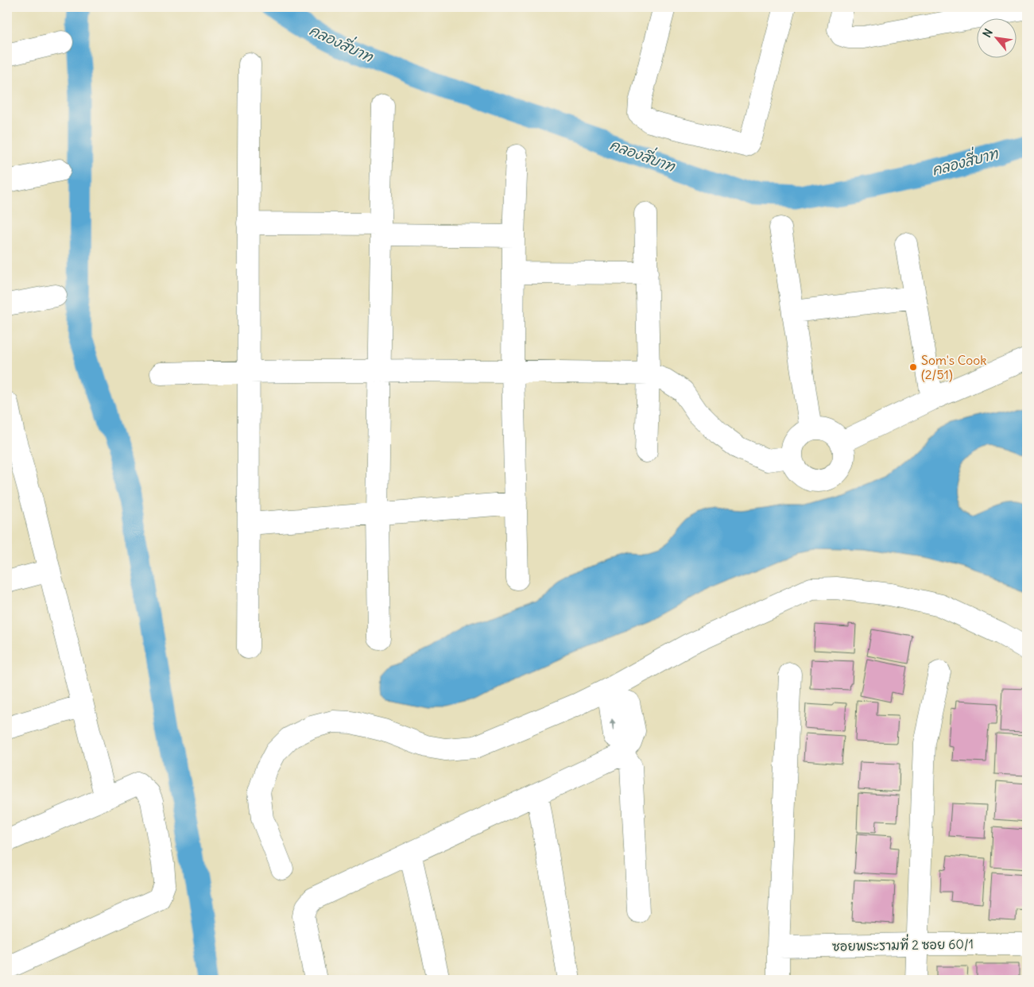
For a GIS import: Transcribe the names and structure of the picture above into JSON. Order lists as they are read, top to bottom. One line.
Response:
{"streets":{"street":["ซอยพระรามที่ 2 ซอย 60/1"]},"water":["คลองสี่บาท"],"places":["Som's Cook (2/51)"],"north":"top left"}
